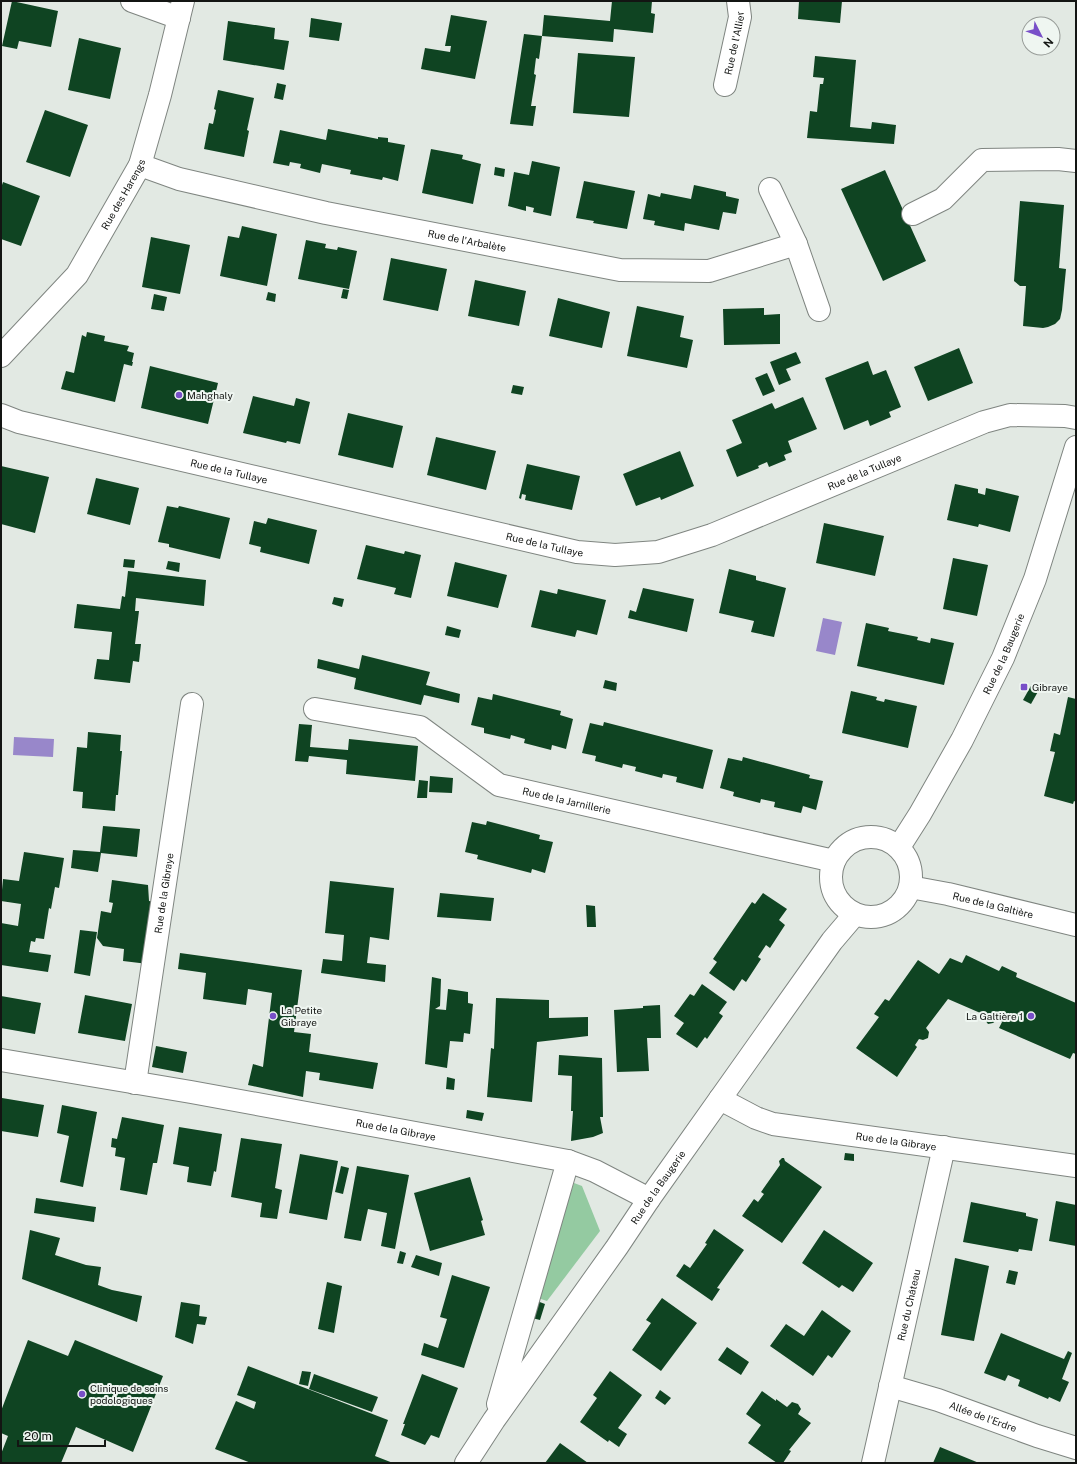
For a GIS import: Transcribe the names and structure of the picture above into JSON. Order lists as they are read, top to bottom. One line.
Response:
{"streets":{"street":["Rue de l'Allier","Rue des Harengs","Rue de l'Arbalète","Rue de la Tullaye","Rue de la Baugerie","Rue de la Jarnillerie","Rue de la Gibraye","Rue de la Galtière","Rue du Château","Allée de l'Erdre"]},"crossings":[["Rue des Harengs","Rue de l'Arbalète"],["Rue de la Baugerie","Rue de la Jarnillerie"],["Rue de la Baugerie","Rue de la Gibraye"],["Rue de la Baugerie","Rue de la Galtière"],["Rue de la Jarnillerie","Rue de la Galtière"],["Rue de la Gibraye","Rue du Château"],["Rue du Château","Allée de l'Erdre"]],"places":{"other":["Mahghaly","La Petite Gibraye","La Galtière 1","Clinique de soins podologiques"],"transit":["Gibraye"]},"scale_bar":"20 m","north":"bottom right"}
